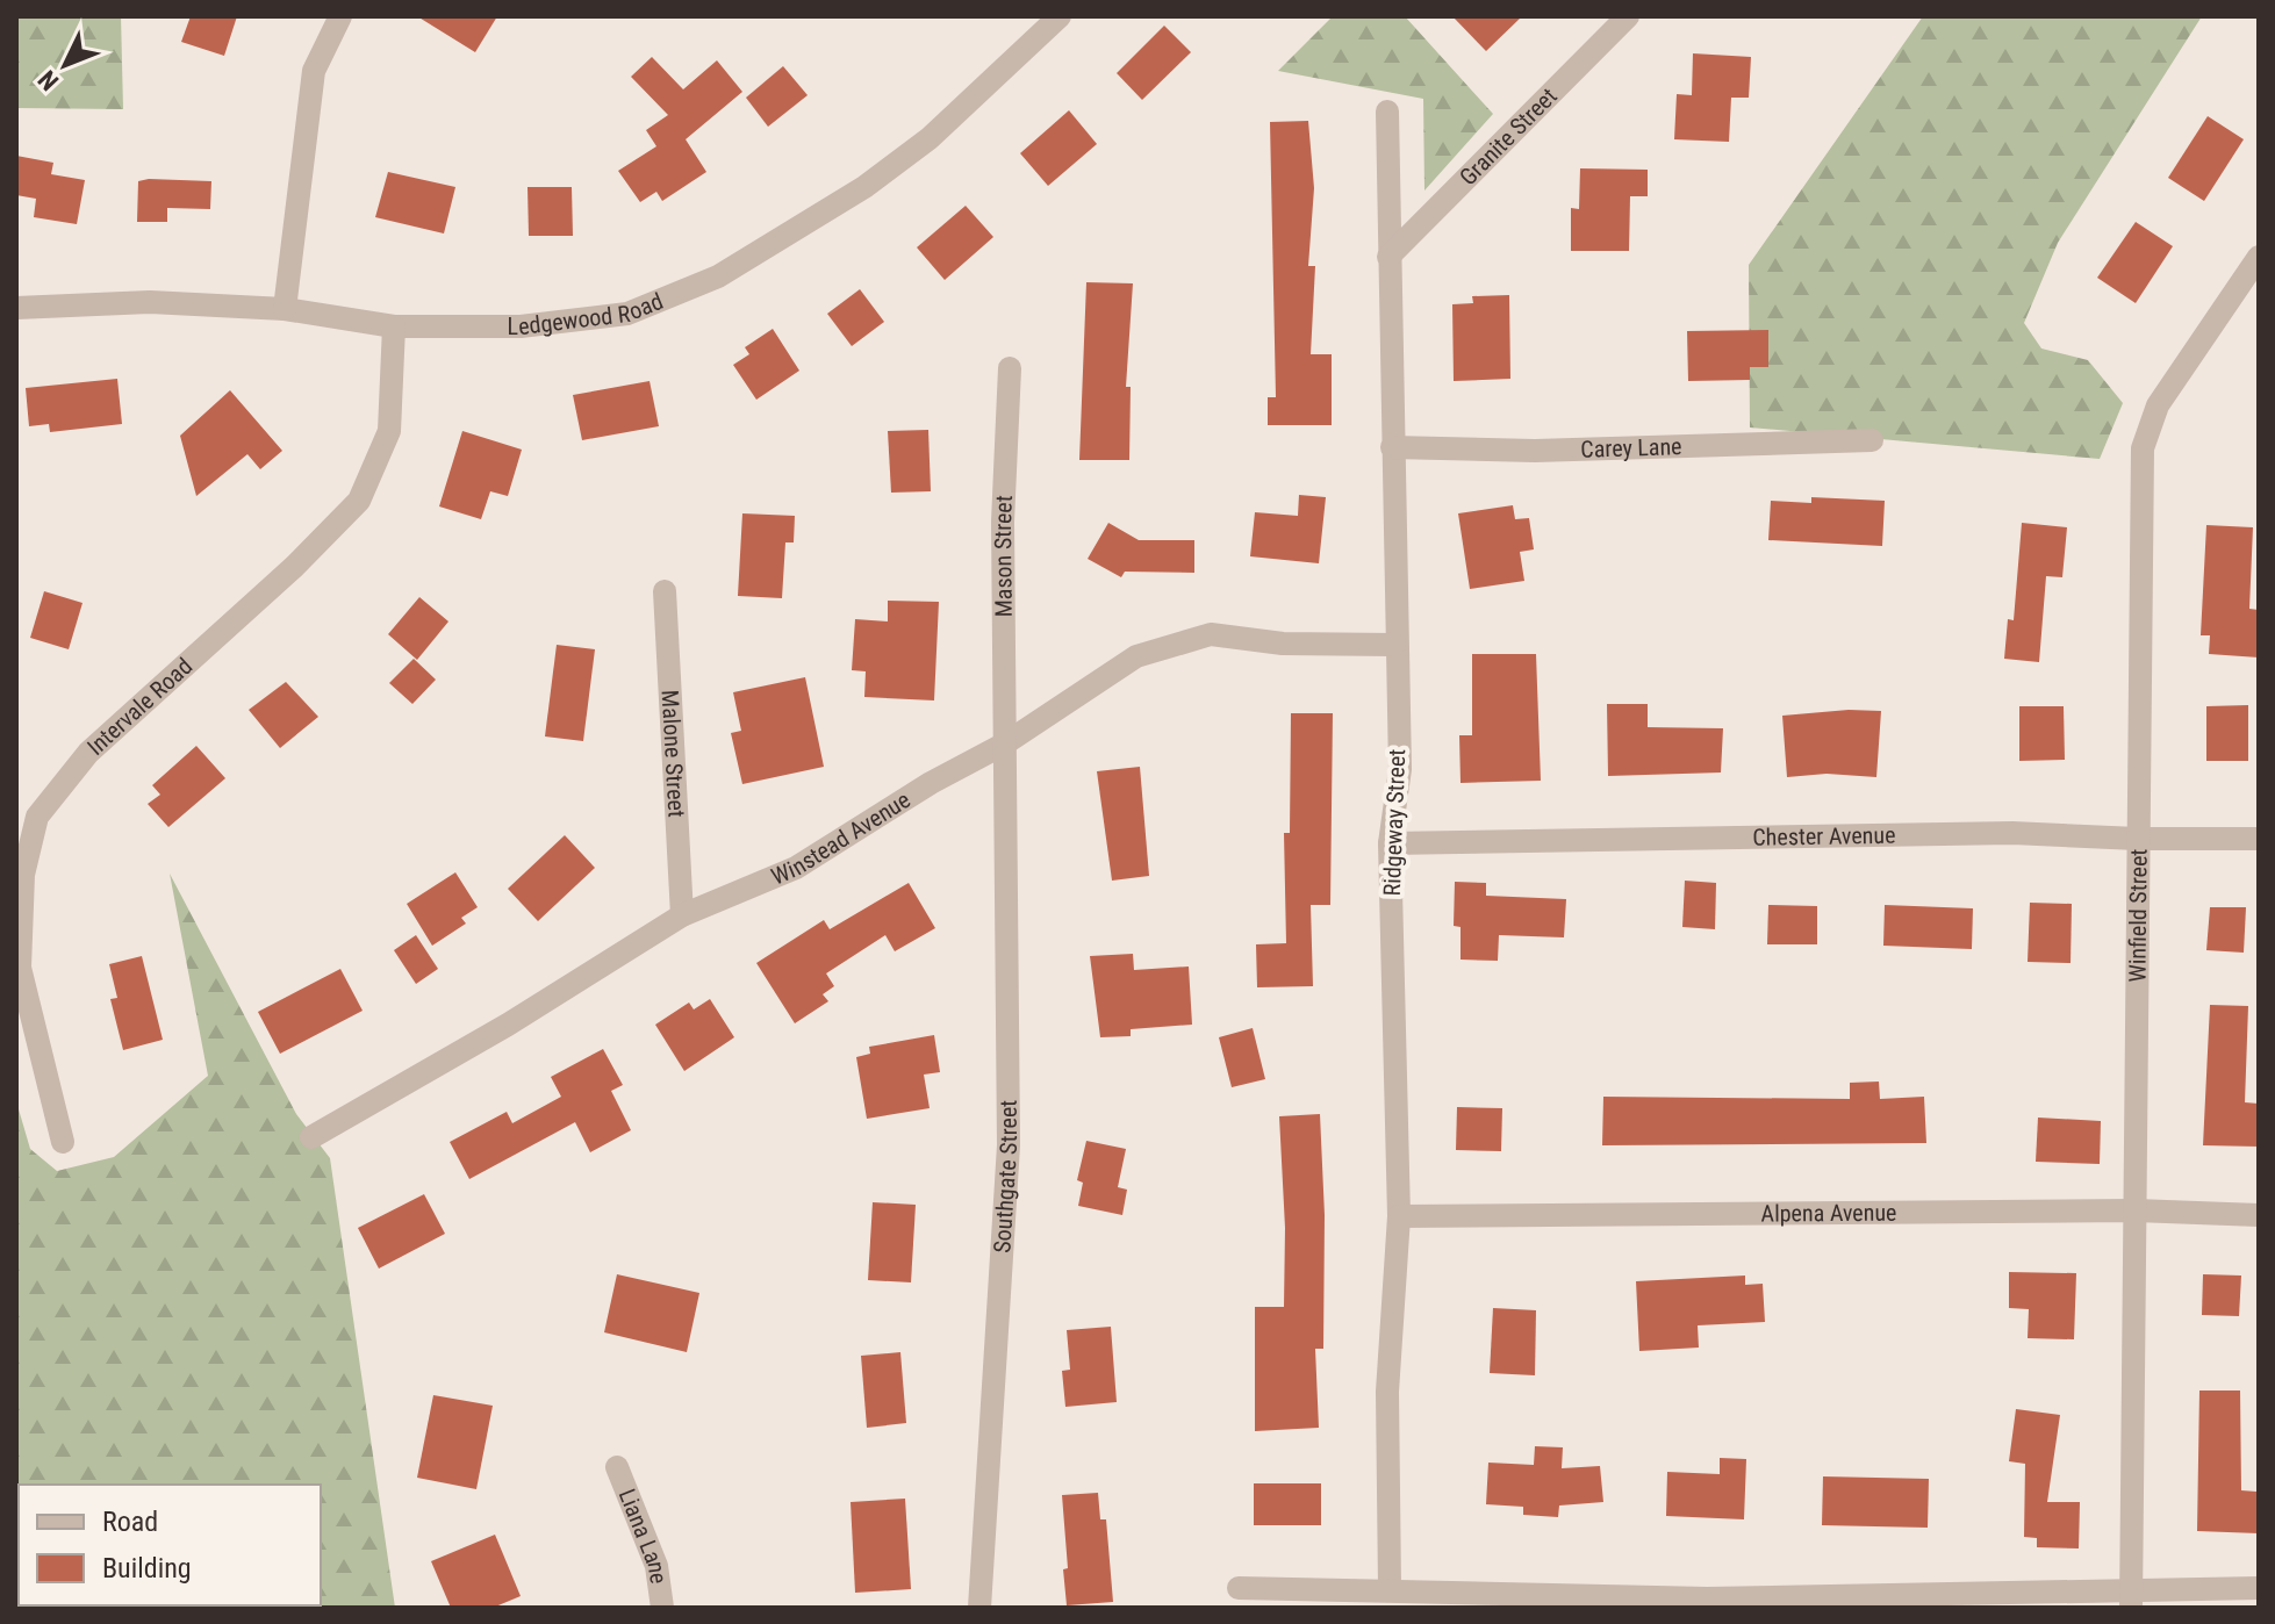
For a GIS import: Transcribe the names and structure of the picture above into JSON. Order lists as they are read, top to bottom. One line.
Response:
{"streets":{"street":["Granite Street","Ledgewood Road","Carey Lane","Mason Street","Intervale Road","Malone Street","Ridgeway Street","Chester Avenue","Winstead Avenue","Winfield Street","Southgate Street","Alpena Avenue","Liana Lane"]},"crossings":[["Granite Street","Ridgeway Street"],["Ledgewood Road","Intervale Road"],["Carey Lane","Ridgeway Street"],["Mason Street","Winstead Avenue"],["Mason Street","Southgate Street"],["Malone Street","Winstead Avenue"],["Ridgeway Street","Chester Avenue"],["Ridgeway Street","Winstead Avenue"],["Ridgeway Street","Alpena Avenue"],["Chester Avenue","Winfield Street"],["Winstead Avenue","Southgate Street"],["Winfield Street","Alpena Avenue"]],"legend":["Road","Building"],"north":"bottom left"}
